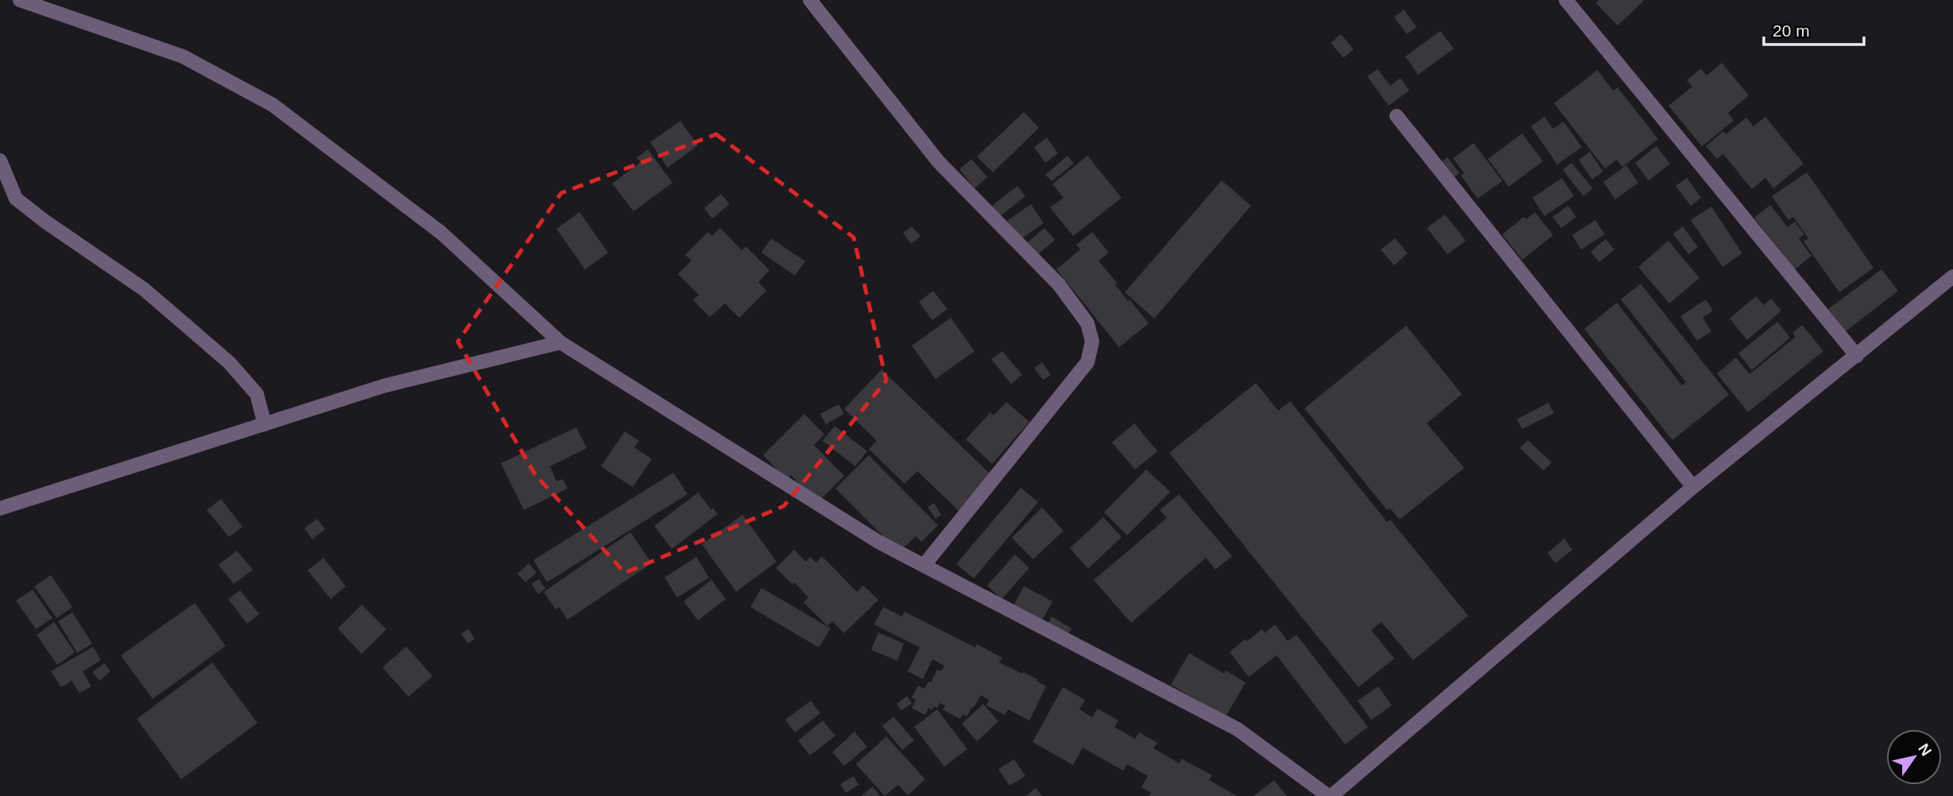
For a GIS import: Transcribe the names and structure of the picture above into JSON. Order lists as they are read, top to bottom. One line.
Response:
{"scale_bar":"20 m","north":"top right"}
